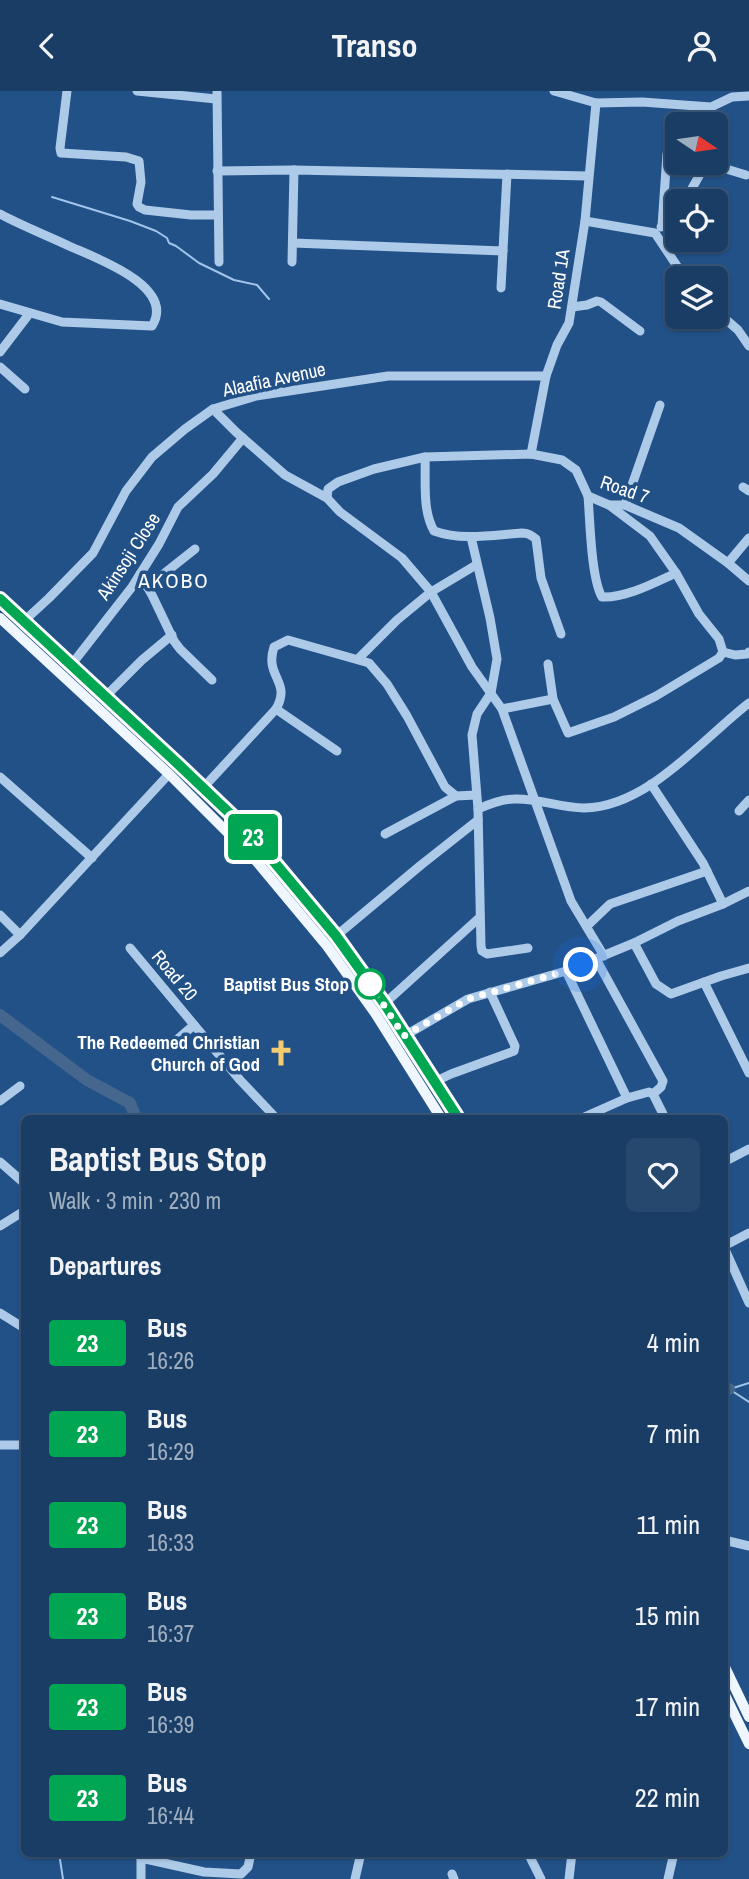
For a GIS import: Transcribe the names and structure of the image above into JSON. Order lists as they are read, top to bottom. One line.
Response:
{"streets":{"street":["Road 1A","Alaafia Avenue","Road 7","Akinsoji Close","Road 20"]},"crossings":[["Road 1A","Alaafia Avenue"],["Road 1A","Road 7"]],"districts":["AKOBO"],"places":{"other":["Baptist Bus Stop"],"church":["The Redeemed Christian Church of God"]},"lines":["bus line 23"],"north":"right","page":{"header":"Transo","on_map":"23","heading":[["Baptist Bus Stop","Walk · 3 min · 230 m"],"Departures"],"list":[{"mark":"23","name":"Bus","note":"16:26","value":"4 min"},{"mark":"23","name":"Bus","note":"16:29","value":"7 min"},{"mark":"23","name":"Bus","note":"16:33","value":"11 min"},{"mark":"23","name":"Bus","note":"16:37","value":"15 min"},{"mark":"23","name":"Bus","note":"16:39","value":"17 min"},{"mark":"23","name":"Bus","note":"16:44","value":"22 min"}]}}
